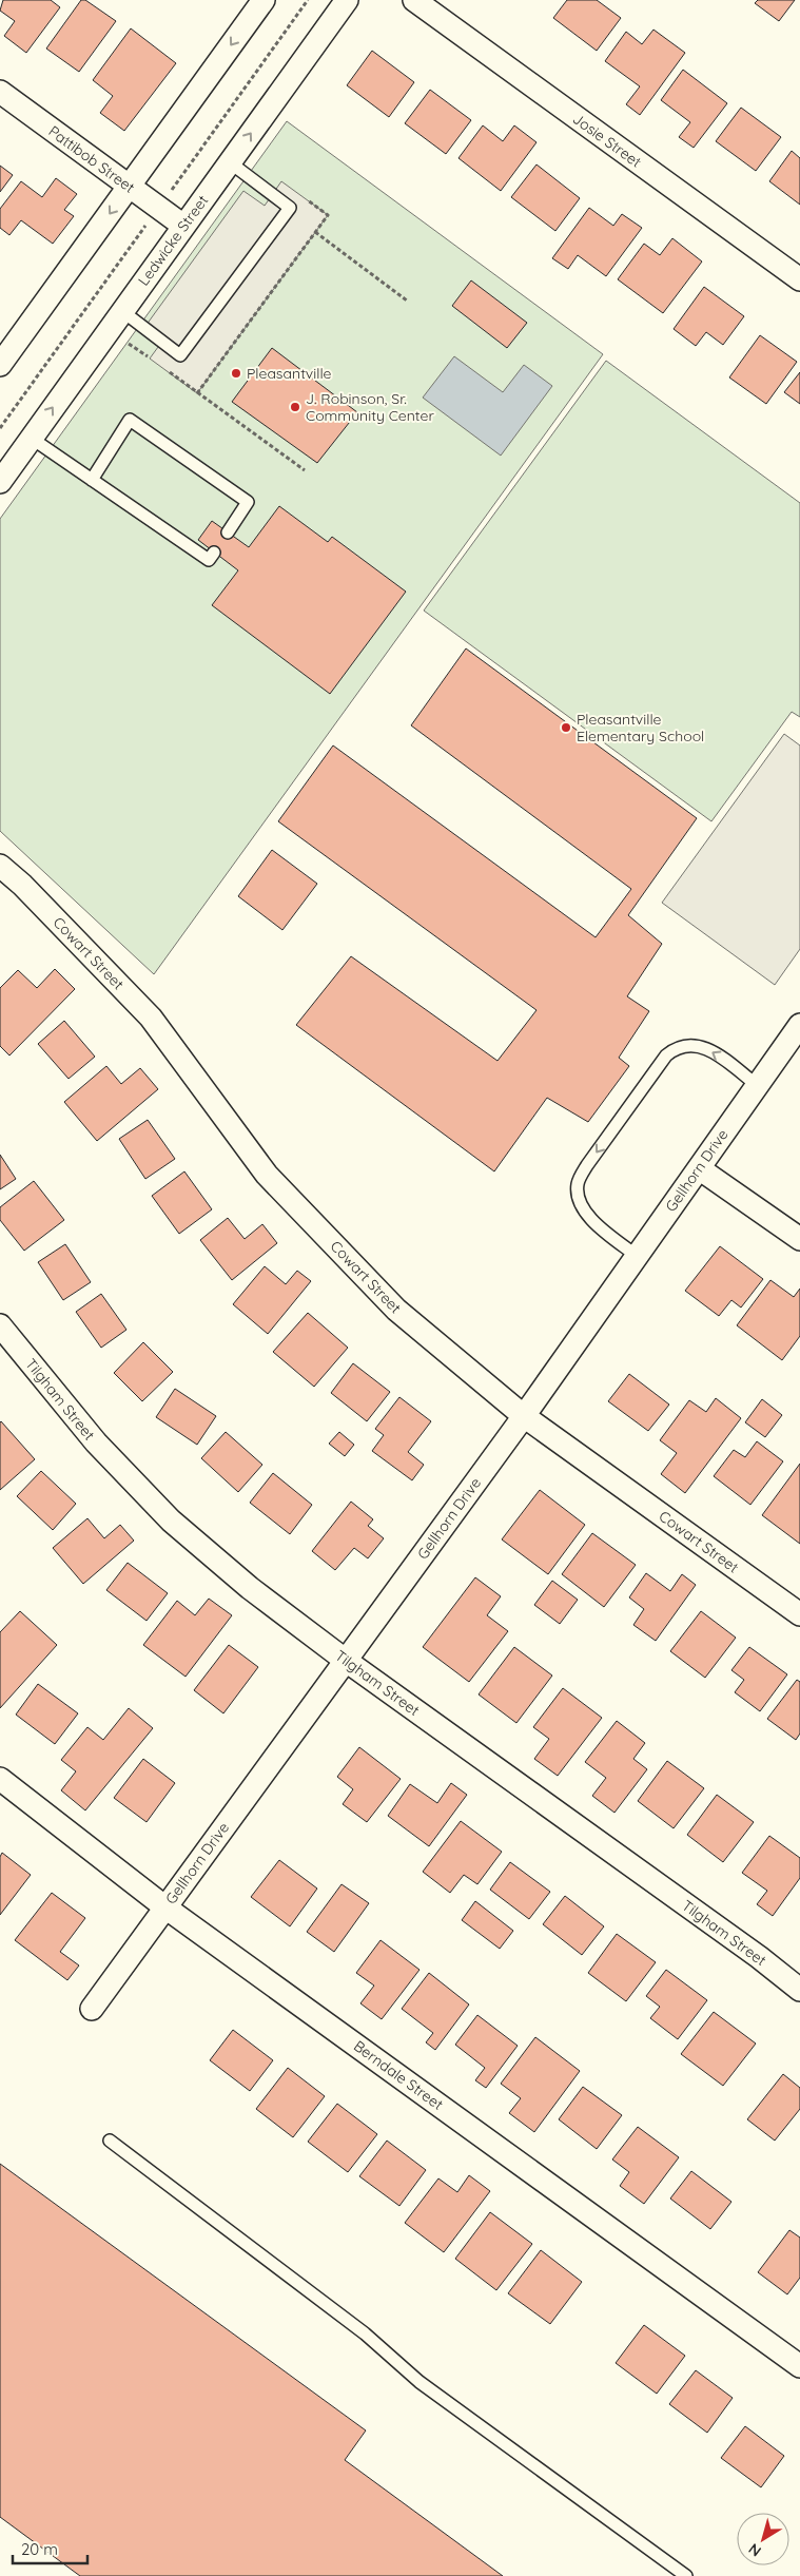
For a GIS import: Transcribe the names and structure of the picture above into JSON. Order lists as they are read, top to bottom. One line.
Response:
{"streets":{"street":["Josie Street","Pattibob Street","Ledwicke Street","Cowart Street","Gellhorn Drive","Tilgham Street","Berndale Street"]},"crossings":[["Pattibob Street","Ledwicke Street"],["Cowart Street","Gellhorn Drive"],["Gellhorn Drive","Tilgham Street"],["Gellhorn Drive","Berndale Street"]],"places":["Pleasantville","J. Robinson, Sr. Community Center","Pleasantville Elementary School"],"scale_bar":"20 m","north":"bottom left"}
